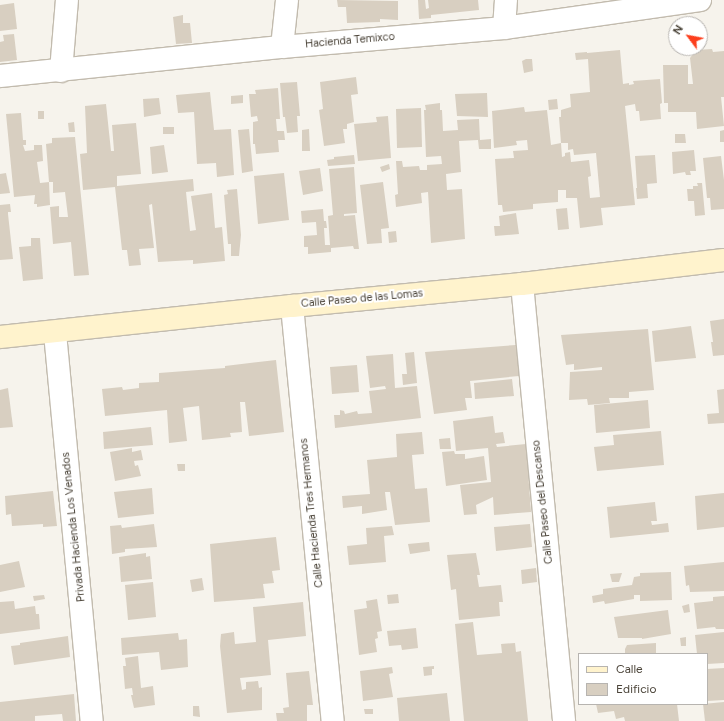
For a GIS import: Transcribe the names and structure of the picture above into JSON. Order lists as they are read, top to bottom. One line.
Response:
{"streets":{"main road":["Calle Paseo de las Lomas"],"street":["Hacienda Temixco","Calle Paseo del Descanso","Calle Hacienda Tres Hermanos","Privada Hacienda Los Venados"]},"crossings":[["Calle Paseo de las Lomas","Calle Paseo del Descanso"],["Calle Paseo de las Lomas","Calle Hacienda Tres Hermanos"],["Calle Paseo de las Lomas","Privada Hacienda Los Venados"]],"legend":["Calle","Edificio"],"north":"top left"}
